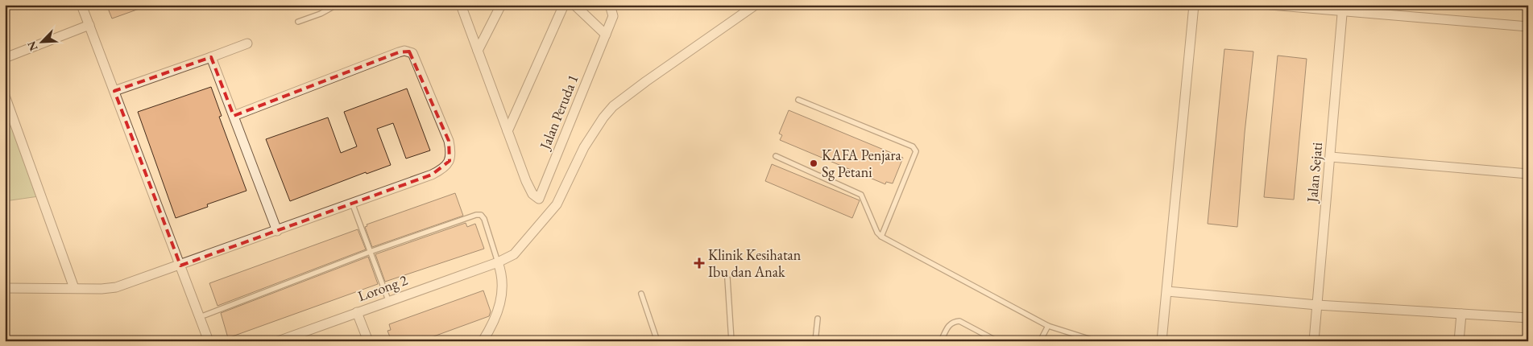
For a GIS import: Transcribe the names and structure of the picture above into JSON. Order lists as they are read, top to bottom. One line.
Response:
{"streets":{"street":["Jalan Peruda 1","Jalan Sejati","Lorong 2"]},"places":{"other":["KAFA Penjara Sg Petani"],"health":["Klinik Kesihatan Ibu dan Anak"]},"north":"bottom left"}
